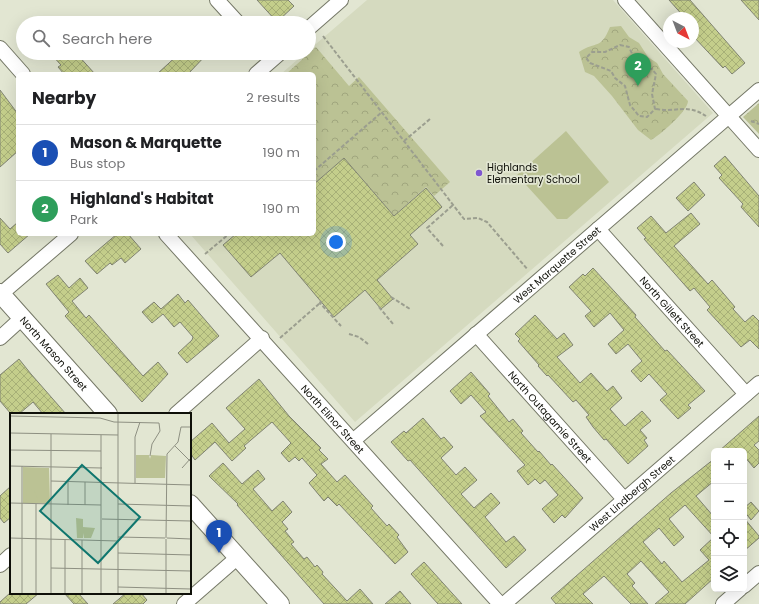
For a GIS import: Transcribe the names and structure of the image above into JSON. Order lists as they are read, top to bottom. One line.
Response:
{"streets":{"main road":["North Mason Street"],"street":["West Marquette Street","North Gillett Street","North Outagamie Street","North Elinor Street","West Lindbergh Street"]},"crossings":[["West Marquette Street","North Gillett Street"],["West Marquette Street","North Outagamie Street"],["West Marquette Street","North Elinor Street"],["North Gillett Street","West Lindbergh Street"],["North Outagamie Street","West Lindbergh Street"]],"places":["Highlands Elementary School"],"north":"bottom right","page":{"search":"Search here","pins":["2","1"],"heading":["Nearby","2 results"],"list":[{"mark":"1","name":"Mason & Marquette","note":"Bus stop","value":"190 m"},{"mark":"2","name":"Highland's Habitat","note":"Park","value":"190 m"}],"map_buttons":["+","−"]}}
